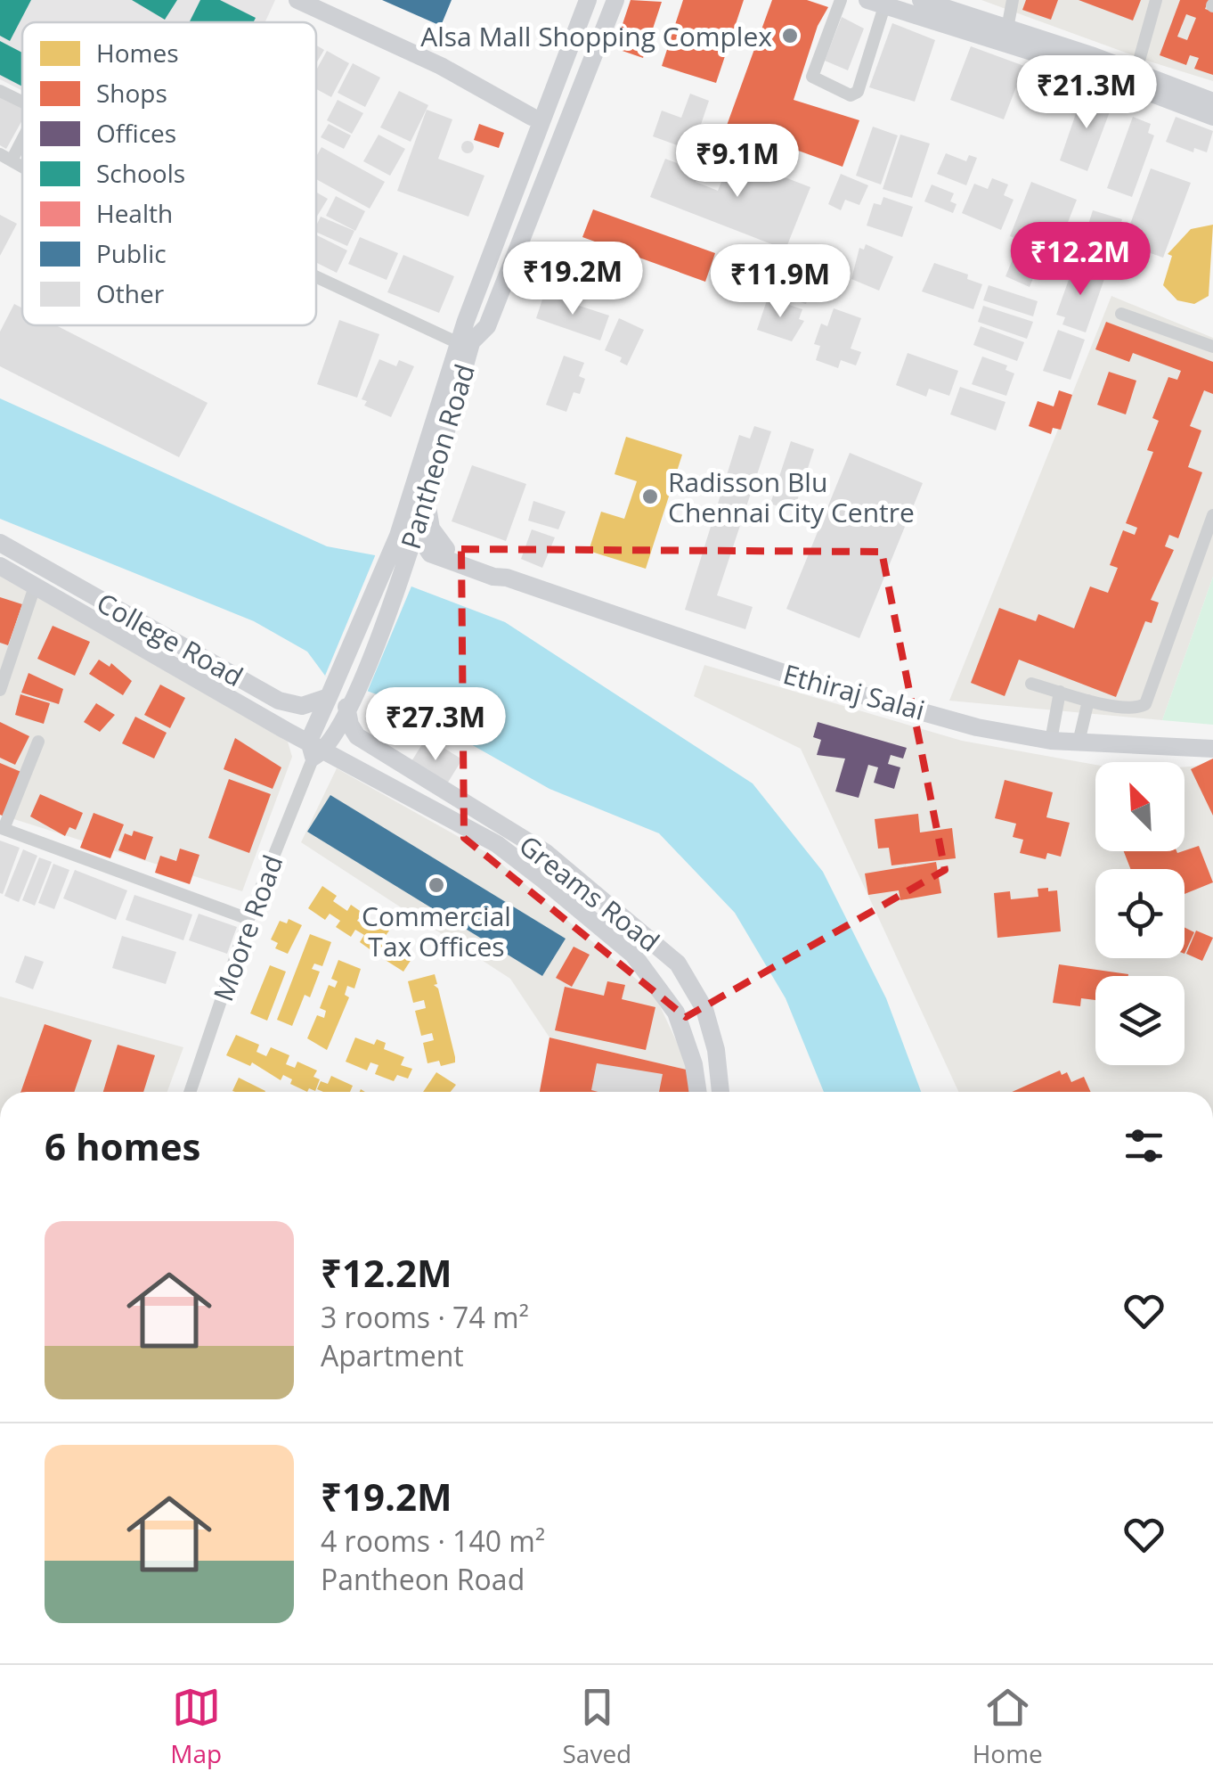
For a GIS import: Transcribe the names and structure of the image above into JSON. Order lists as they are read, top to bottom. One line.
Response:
{"streets":{"main road":["Pantheon Road","College Road","Ethiraj Salai","Greams Road"],"street":["Moore Road"]},"crossings":[["Pantheon Road","Ethiraj Salai"],["College Road","Greams Road"],["College Road","Moore Road"],["Greams Road","Moore Road"]],"places":["Alsa Mall Shopping Complex","Radisson Blu Chennai City Centre","Commercial Tax Offices"],"legend":["Homes","Shops","Offices","Schools","Health","Public","Other"],"north":"top left","page":{"price":["₹21.3M","₹9.1M","₹12.2M","₹19.2M","₹11.9M","₹27.3M"],"heading":"6 homes","list":[{"name":"₹12.2M","note":"3 rooms · 74 m² · Apartment"},{"name":"₹19.2M","note":"4 rooms · 140 m² · Pantheon Road"}],"tabs":["Map","Saved","Home"]}}
